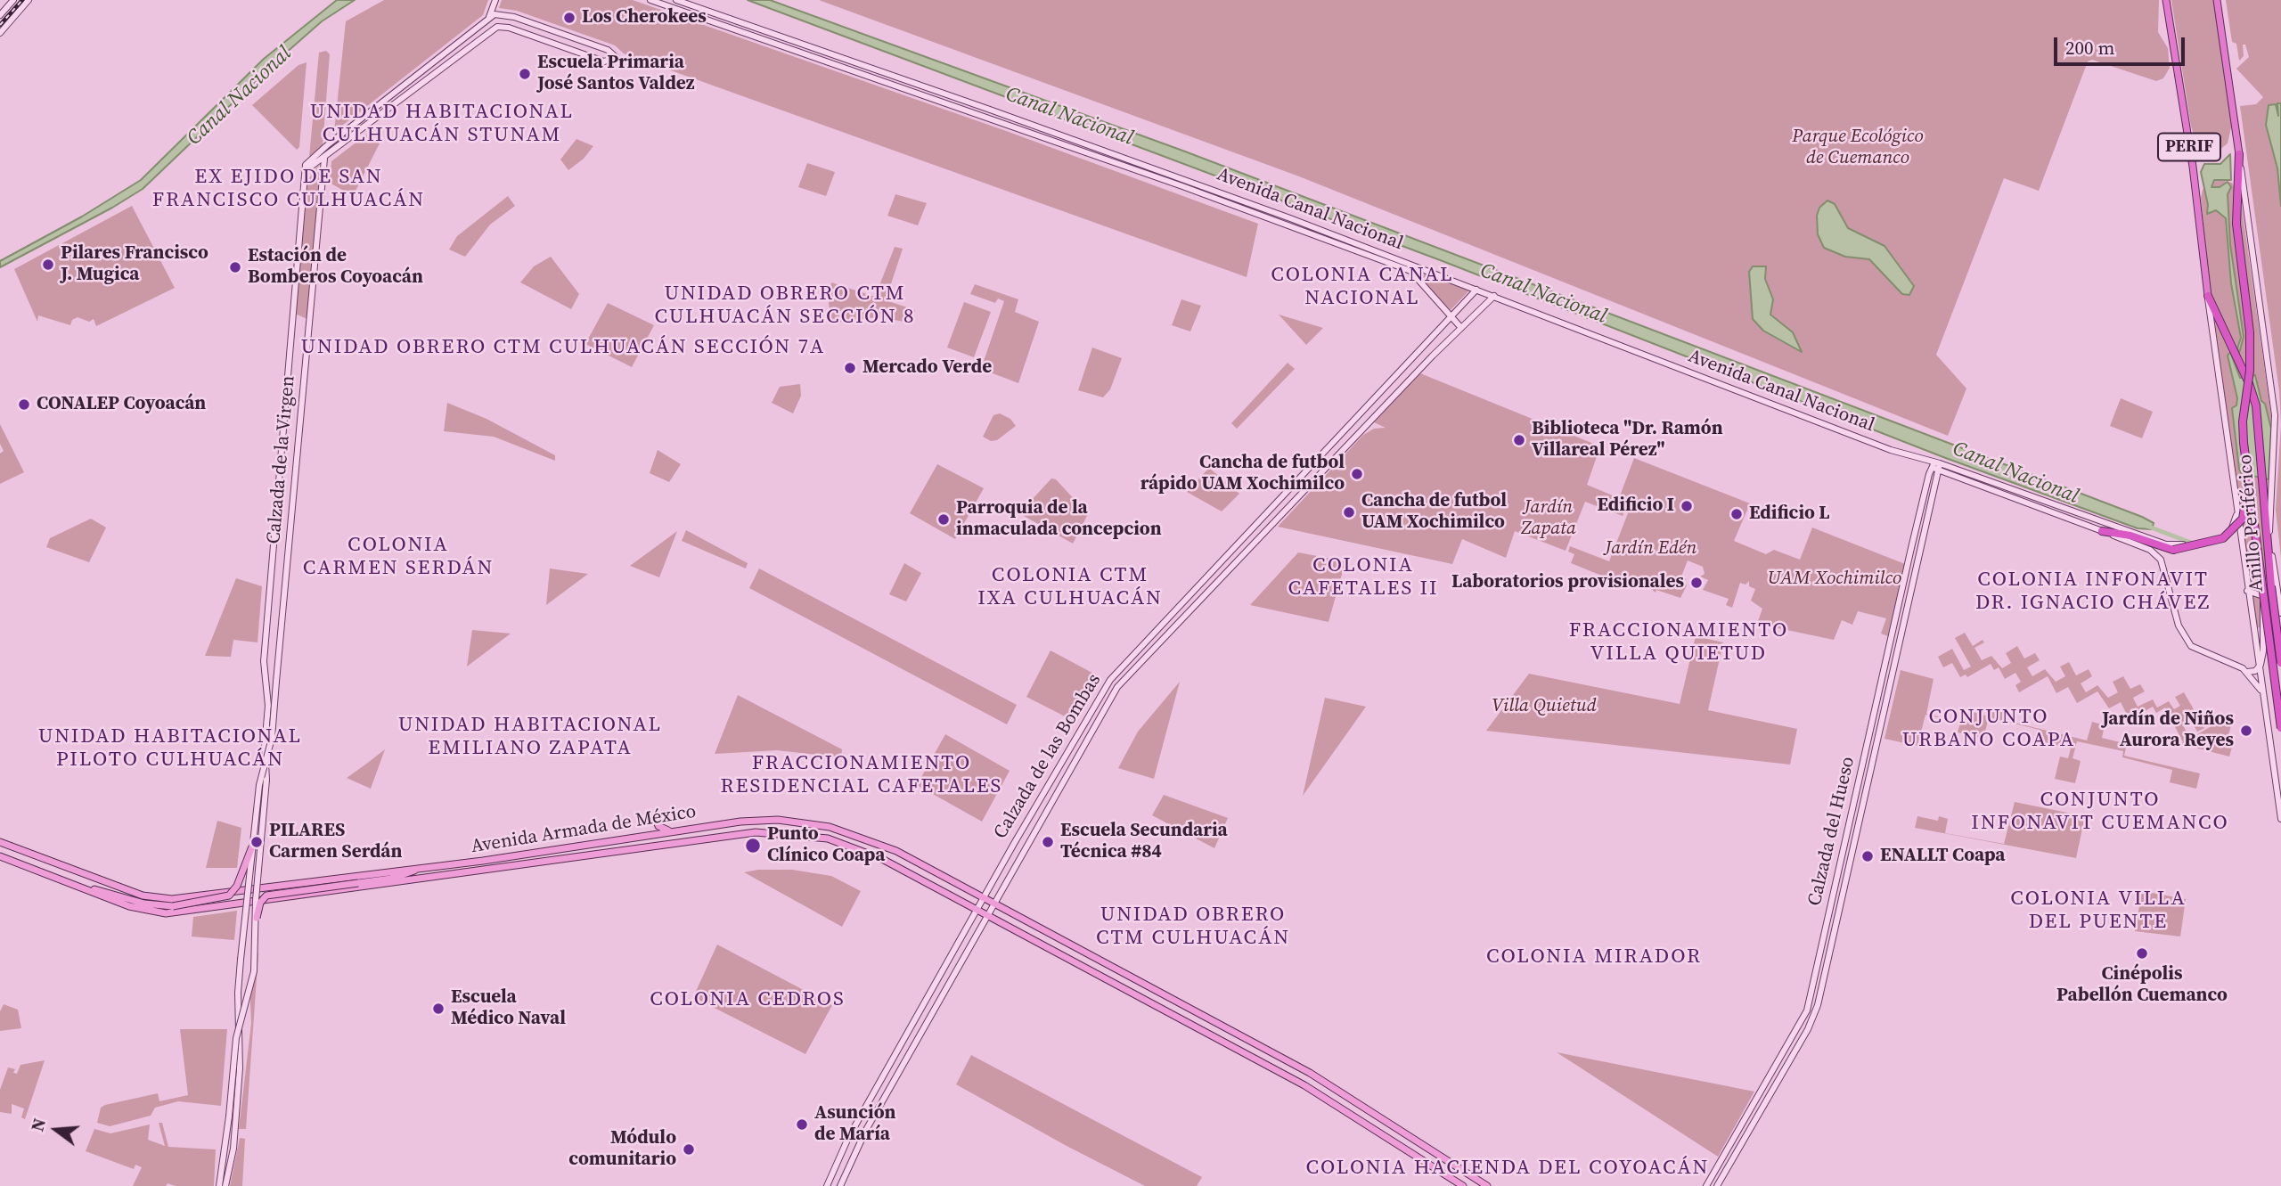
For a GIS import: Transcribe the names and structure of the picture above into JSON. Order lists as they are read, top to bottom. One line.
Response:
{"streets":{"highway":["PERIF","Anillo Periférico"],"main road":["Avenida Canal Nacional","Calzada de la Virgen","Calzada de las Bombas","Avenida Armada de México","Calzada del Hueso"]},"crossings":[["PERIF","Avenida Canal Nacional"],["PERIF","Anillo Periférico"],["Avenida Canal Nacional","Calzada de las Bombas"],["Avenida Canal Nacional","Calzada del Hueso"],["Calzada de las Bombas","Avenida Armada de México"]],"districts":["UNIDAD HABITACIONAL CULHUACÁN STUNAM","EX EJIDO DE SAN FRANCISCO CULHUACÁN","COLONIA CANAL NACIONAL","UNIDAD OBRERO CTM CULHUACÁN SECCIÓN 8","UNIDAD OBRERO CTM CULHUACÁN SECCIÓN 7A","COLONIA CARMEN SERDÁN","COLONIA CAFETALES II","COLONIA CTM IXA CULHUACÁN","COLONIA INFONAVIT DR. IGNACIO CHÁVEZ","FRACCIONAMIENTO VILLA QUIETUD","CONJUNTO URBANO COAPA","UNIDAD HABITACIONAL EMILIANO ZAPATA","UNIDAD HABITACIONAL PILOTO CULHUACÁN","FRACCIONAMIENTO RESIDENCIAL CAFETALES","CONJUNTO INFONAVIT CUEMANCO","COLONIA VILLA DEL PUENTE","UNIDAD OBRERO CTM CULHUACÁN","COLONIA MIRADOR","COLONIA CEDROS","COLONIA HACIENDA DEL COYOACÁN"],"water":["Canal Nacional"],"parks":["Parque Ecológico de Cuemanco","Jardín Zapata","Jardín Edén","UAM Xochimilco","Villa Quietud"],"places":["Los Cherokees","Escuela Primaria José Santos Valdez","Pilares Francisco J. Mugica","Estación de Bomberos Coyoacán","Mercado Verde","CONALEP Coyoacán","Biblioteca \"Dr. Ramón Villareal Pérez\"","Cancha de futbol rápido UAM Xochimilco","Edificio I","Cancha de futbol UAM Xochimilco","Edificio L","Parroquia de la inmaculada concepcion","Laboratorios provisionales","Jardín de Niños Aurora Reyes","PILARES Carmen Serdán","Escuela Secundaria Técnica #84","Punto Clínico Coapa","ENALLT Coapa","Cinépolis Pabellón Cuemanco","Escuela Médico Naval","Asunción de María","Módulo comunitario"],"scale_bar":"200 m","north":"left"}
